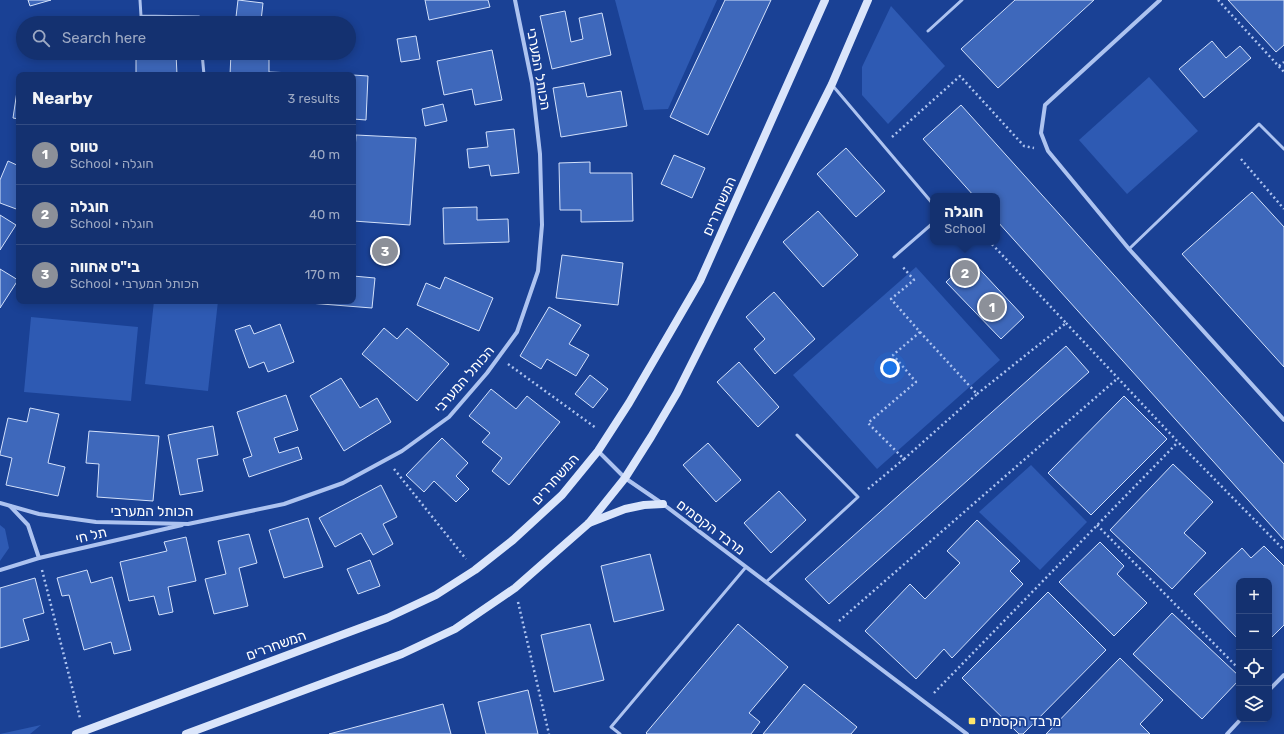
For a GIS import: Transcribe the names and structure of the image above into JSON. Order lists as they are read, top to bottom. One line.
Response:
{"streets":{"main road":["המשחררים"],"street":["הכותל המערבי","מרבד הקסמים","תל חי"]},"crossings":[["הכותל המערבי","תל חי"],["המשחררים","מרבד הקסמים"]],"places":{"transit":["מרבד הקסמים"]},"page":{"search":"Search here","heading":["Nearby","3 results"],"list":[{"mark":"1","name":"טווס","note":"School · חוגלה","value":"40 m"},{"mark":"2","name":"חוגלה","note":"School · חוגלה","value":"40 m"},{"mark":"3","name":"בי\"ס אחווה","note":"School · הכותל המערבי","value":"170 m"}],"popup":["חוגלה","School"],"pins":["3","2","1"],"map_buttons":["+","−"]}}
